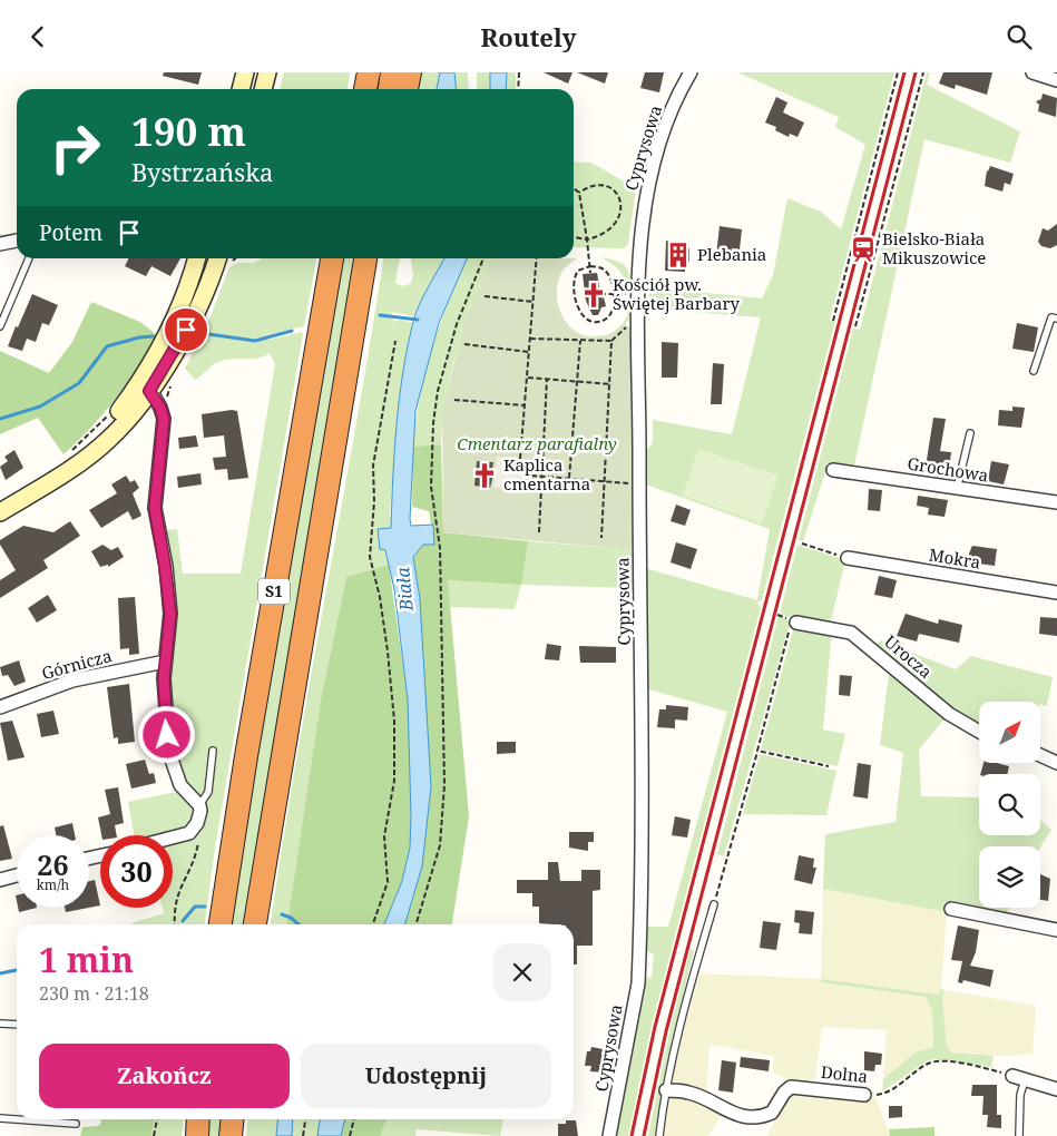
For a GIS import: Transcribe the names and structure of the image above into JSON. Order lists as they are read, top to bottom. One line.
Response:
{"streets":{"highway":["S1"],"street":["Cyprysowa","Grochowa","Mokra","Urocza","Górnicza","Dolna"]},"water":["Biała"],"parks":["Cmentarz parafialny"],"places":{"station":["Bielsko-Biała Mikuszowice"],"building":["Plebania"],"church":["Kościół pw. Świętej Barbary","Kaplica cmentarna"]},"north":"top right","page":{"header":"Routely","turn":["190 m","Bystrzańska"],"then":"Potem","speed":"26 km/h","limit":"30","heading":["1 min","230 m · 21:18"],"buttons":["Zakończ","Udostępnij"]}}
